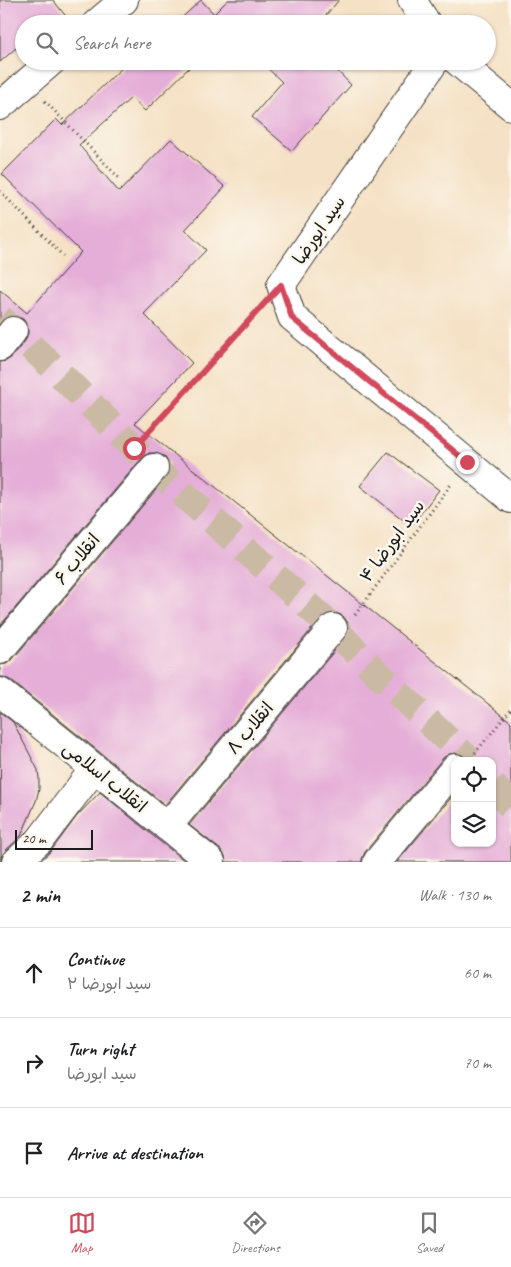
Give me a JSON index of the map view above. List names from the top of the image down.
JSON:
{
  "streets": {
    "street": [
      "سید ابورضا",
      "انقلاب ۶",
      "انقلاب ۸",
      "انقلاب اسلامی"
    ],
    "path": ["سید ابورضا ۴"]
  },
  "crossings": [
    ["سید ابورضا ۴", "انقلاب ۸"],
    ["انقلاب ۸", "انقلاب اسلامی"]
  ],
  "scale_bar": "20 m",
  "page": {
    "search": "Search here",
    "scale": "20 m",
    "heading": ["2 min", "Walk · 130 m"],
    "list": [
      ["Continue", "سید ابورضا ۲", "60 m"],
      ["Turn right", "سید ابورضا", "70 m"],
      "Arrive at destination"
    ],
    "nav": ["Map", "Directions", "Saved"]
  }
}
